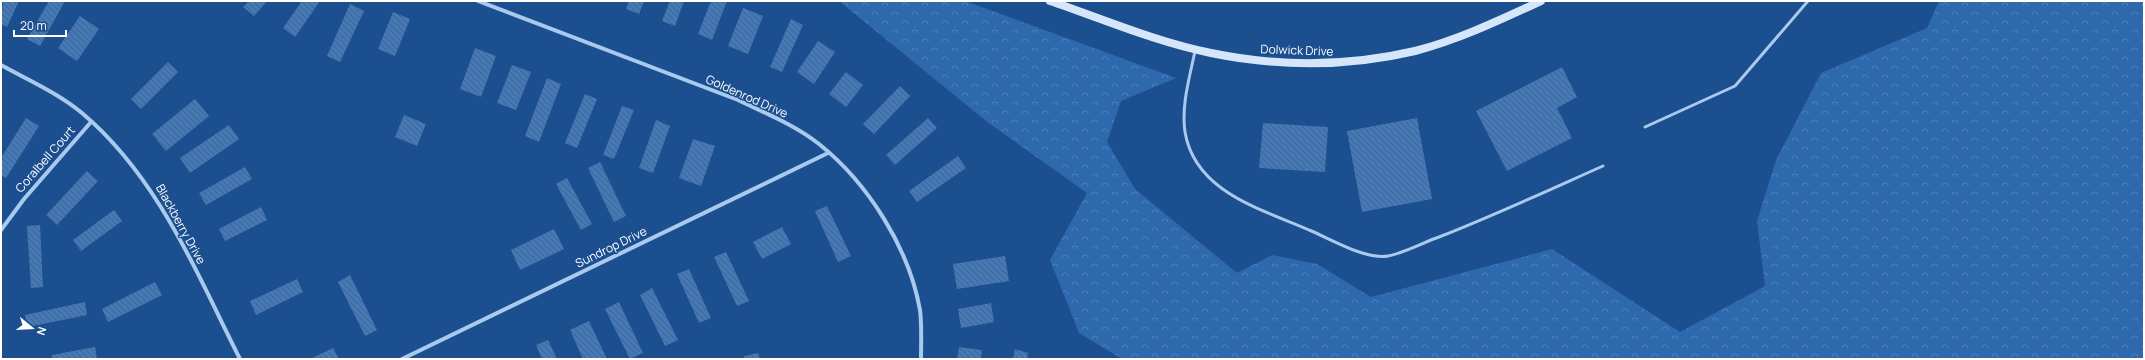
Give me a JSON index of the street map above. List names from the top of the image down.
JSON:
{
  "streets": {
    "main road": ["Dolwick Drive"],
    "street": [
      "Goldenrod Drive",
      "Coralbell Court",
      "Blackberry Drive",
      "Sundrop Drive"
    ]
  },
  "crossings": [
    ["Goldenrod Drive", "Sundrop Drive"],
    ["Coralbell Court", "Blackberry Drive"]
  ],
  "scale_bar": "20 m",
  "north": "right"
}
